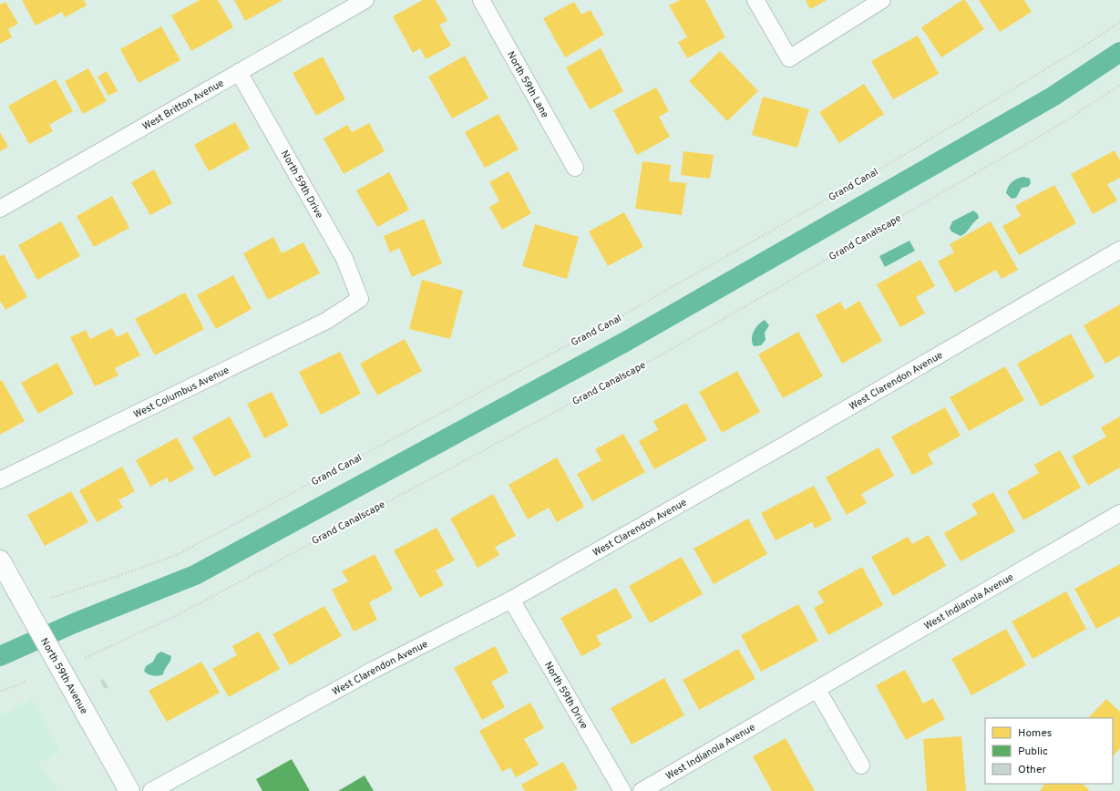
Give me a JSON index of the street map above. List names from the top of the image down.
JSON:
{
  "streets": {
    "main road": ["North 59th Avenue"],
    "street": [
      "North 59th Lane",
      "West Britton Avenue",
      "North 59th Drive",
      "West Clarendon Avenue",
      "West Columbus Avenue",
      "West Indianola Avenue"
    ],
    "path": ["Grand Canal", "Grand Canalscape"]
  },
  "crossings": [
    ["West Britton Avenue", "North 59th Drive"],
    ["North 59th Drive", "West Clarendon Avenue"],
    ["North 59th Drive", "West Columbus Avenue"]
  ],
  "legend": ["Homes", "Public", "Other"]
}
